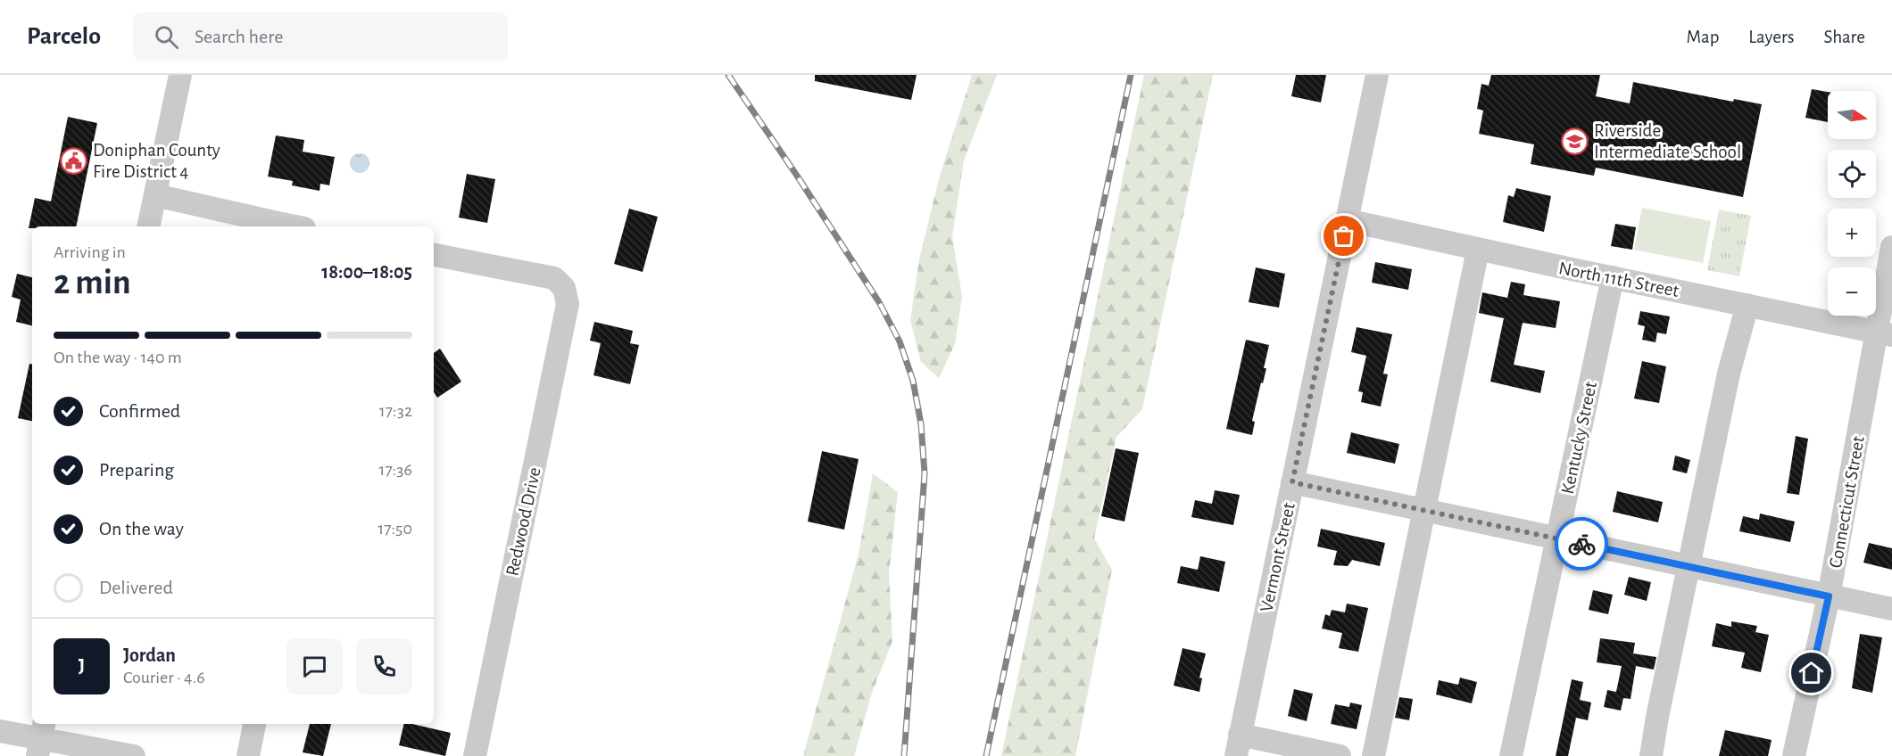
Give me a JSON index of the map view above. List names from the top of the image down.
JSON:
{
  "streets": {
    "street": [
      "North 11th Street",
      "Kentucky Street",
      "Connecticut Street",
      "Redwood Drive",
      "Vermont Street"
    ]
  },
  "crossings": [
    ["North 11th Street", "Kentucky Street"],
    ["North 11th Street", "Connecticut Street"],
    ["North 11th Street", "Vermont Street"]
  ],
  "places": {
    "school or university": ["Riverside Intermediate School"],
    "public building": ["Doniphan County Fire District 4"]
  },
  "north": "right",
  "page": {
    "header": "Parcelo",
    "search": "Search here",
    "nav": ["Map", "Layers", "Share"],
    "map_buttons": ["+", "−"],
    "heading": ["2 min", "Arriving in", "18:00–18:05"],
    "panel": ["Jordan", "Courier · 4.6"],
    "bar": "On the way · 140 m",
    "list": [
      ["Confirmed", "17:32"],
      ["Preparing", "17:36"],
      ["On the way", "17:50"],
      "Delivered"
    ],
    "round": "J"
  }
}
